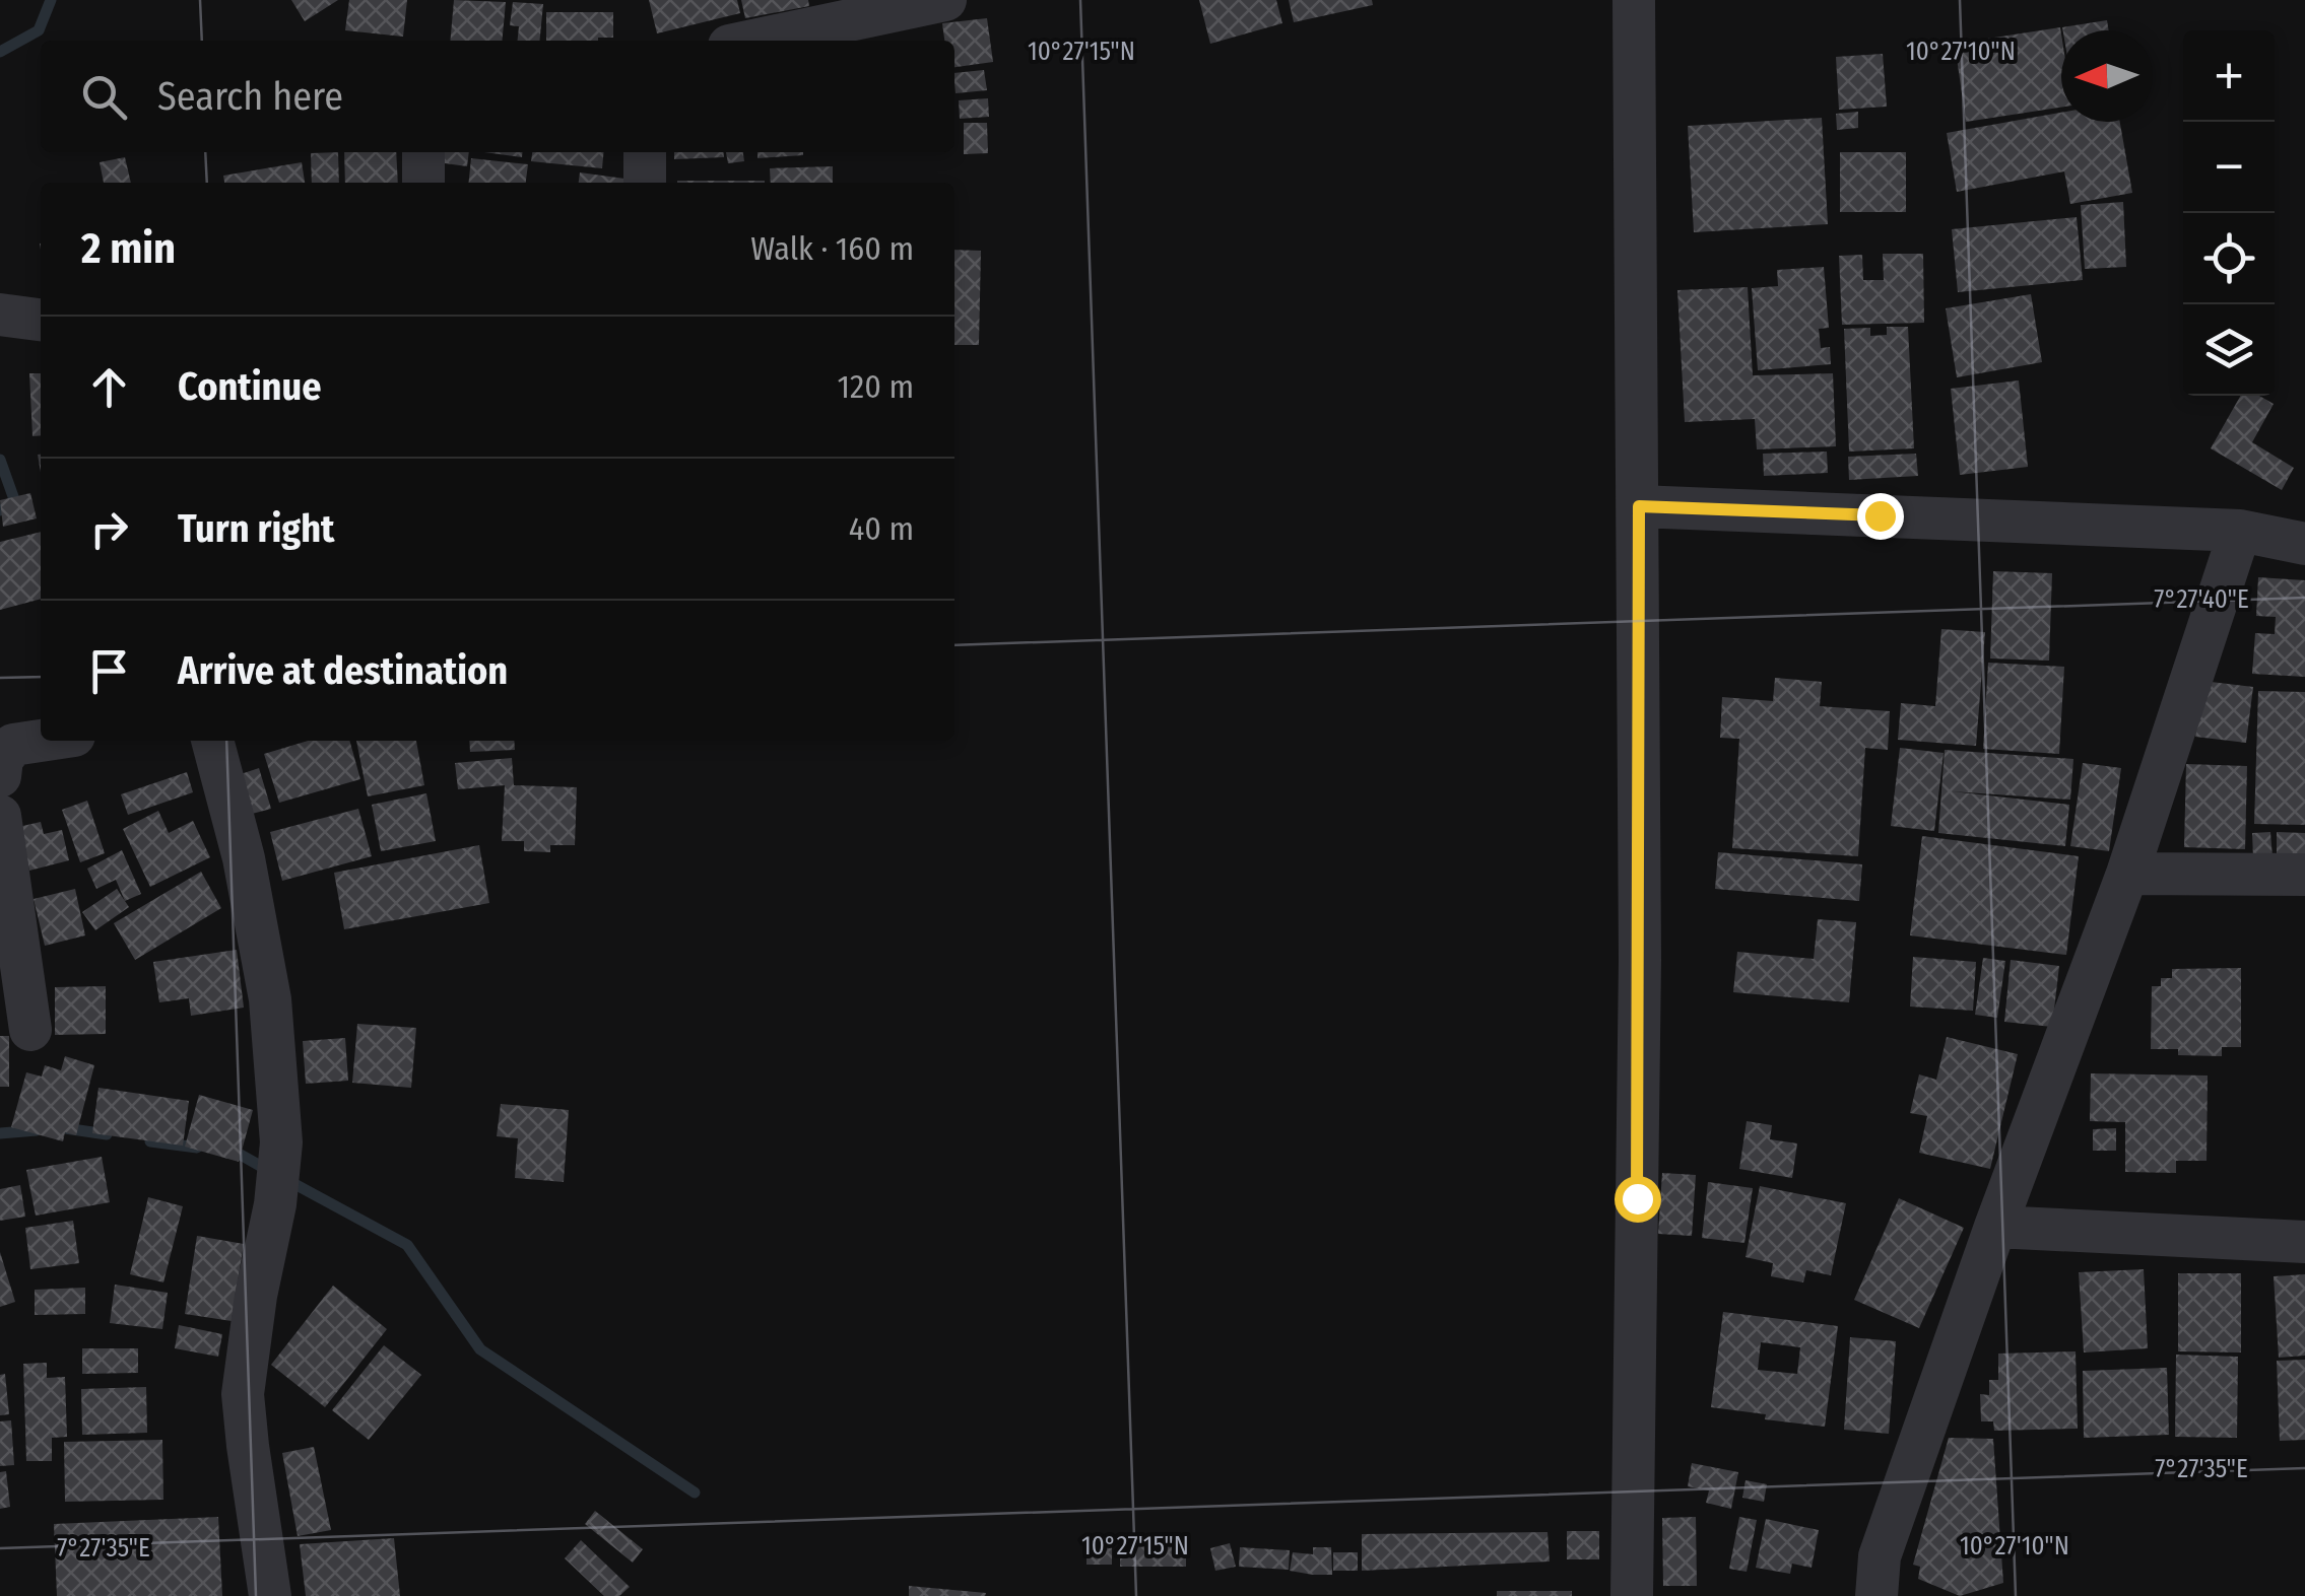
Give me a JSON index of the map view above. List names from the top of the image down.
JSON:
{
  "north": "left",
  "page": {
    "map_buttons": ["+", "−"],
    "search": "Search here",
    "heading": ["2 min", "Walk · 160 m"],
    "list": [
      ["Continue", "120 m"],
      ["Turn right", "40 m"],
      "Arrive at destination"
    ]
  },
  "coordinates": [
    "10°27'15\"N",
    "10°27'10\"N",
    "7°27'40\"E",
    "7°27'35\"E"
  ]
}
